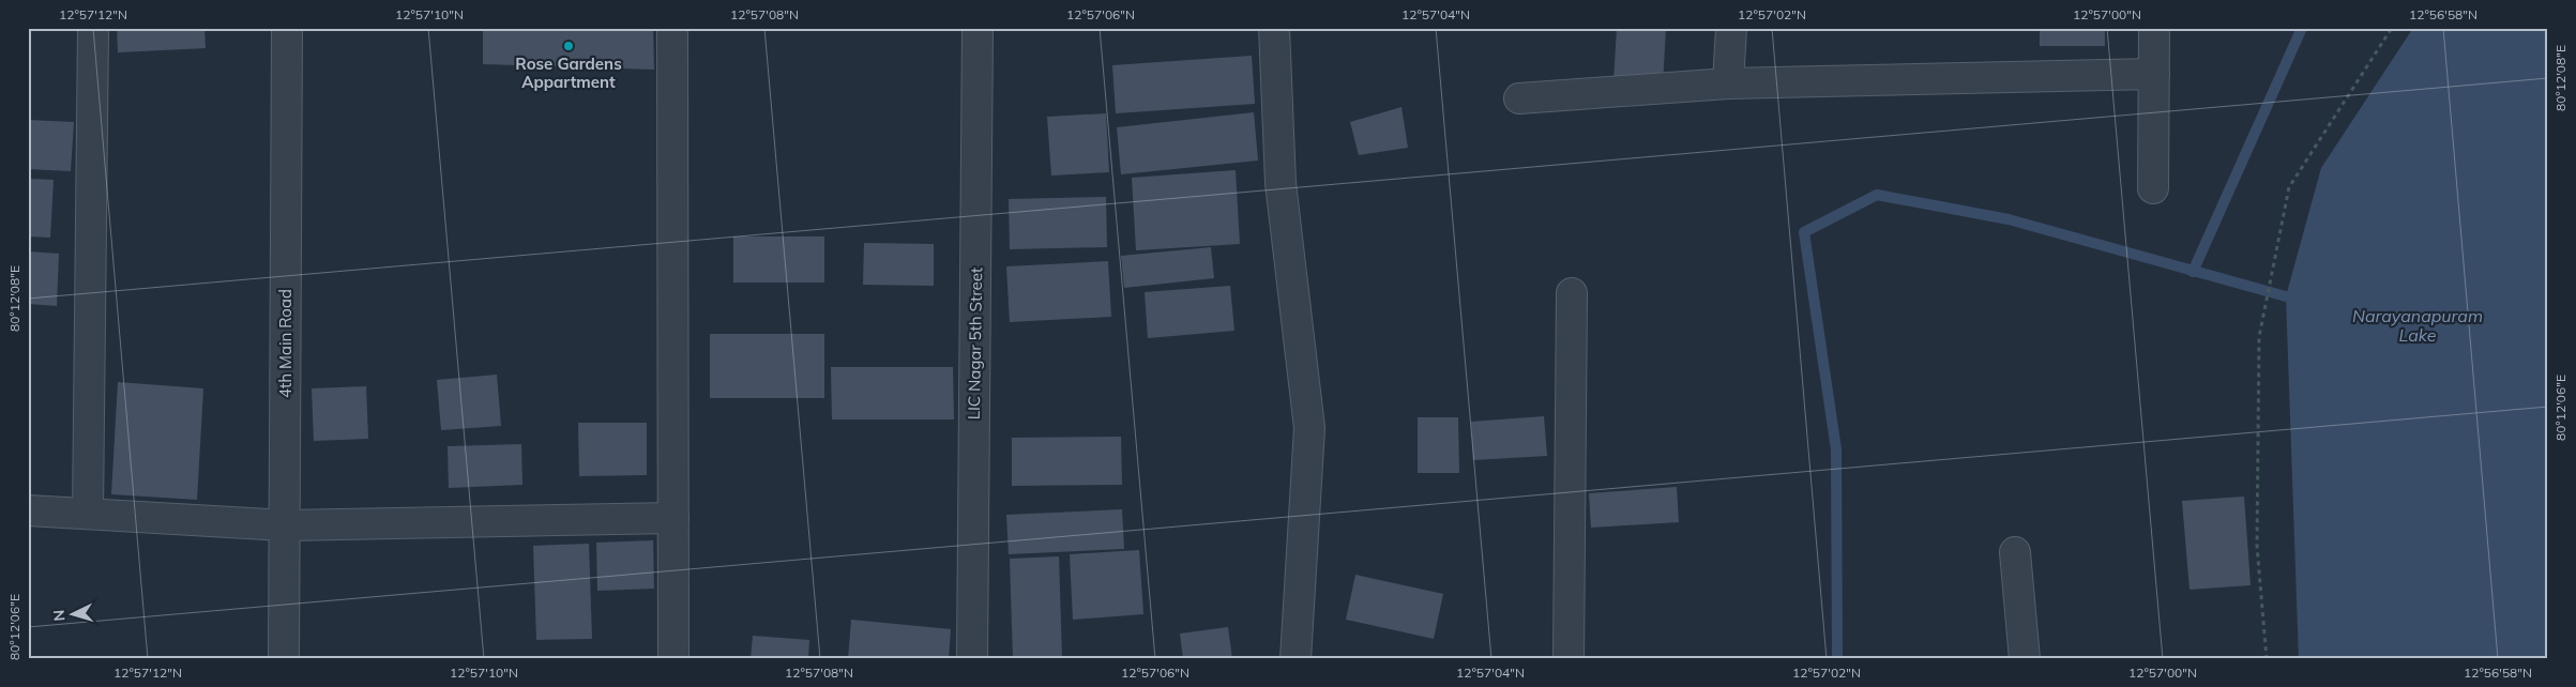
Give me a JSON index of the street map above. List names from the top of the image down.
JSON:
{
  "streets": {
    "street": ["4th Main Road", "LIC Nagar 5th Street"]
  },
  "water": ["Narayanapuram Lake"],
  "places": ["Rose Gardens Appartment"],
  "north": "left",
  "coordinates": [
    "12°57'12\"N",
    "12°57'10\"N",
    "12°57'08\"N",
    "12°57'06\"N",
    "12°57'04\"N",
    "12°57'02\"N",
    "12°57'00\"N",
    "12°56'58\"N",
    "80°12'08\"E",
    "80°12'06\"E"
  ]
}
